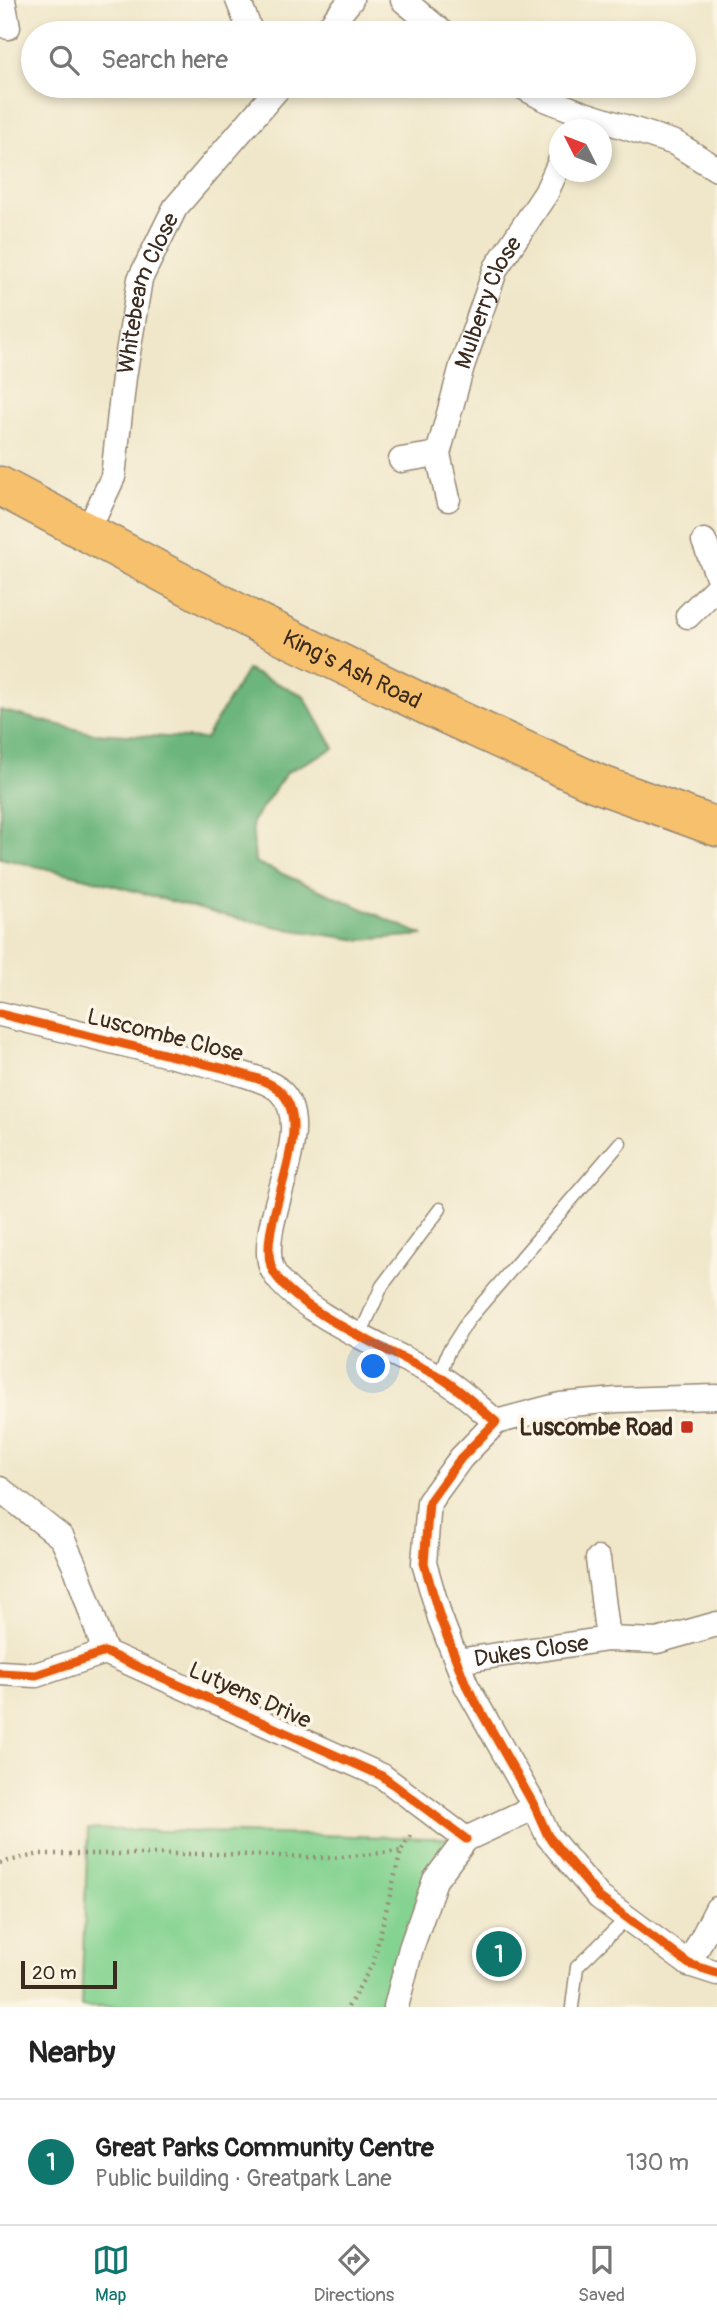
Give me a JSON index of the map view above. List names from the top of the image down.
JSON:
{
  "streets": {
    "highway": ["King's Ash Road"],
    "street": [
      "Whitebeam Close",
      "Mulberry Close",
      "Luscombe Close",
      "Dukes Close",
      "Lutyens Drive"
    ]
  },
  "crossings": [
    ["Whitebeam Close", "King's Ash Road"]
  ],
  "places": {
    "transit": ["Luscombe Road"]
  },
  "scale_bar": "20 m",
  "north": "top left",
  "page": {
    "search": "Search here",
    "pins": "1",
    "scale": "20 m",
    "heading": "Nearby",
    "list": [
      {
        "mark": "1",
        "name": "Great Parks Community Centre",
        "note": "Public building · Greatpark Lane",
        "value": "130 m"
      }
    ],
    "nav": ["Map", "Directions", "Saved"]
  }
}
